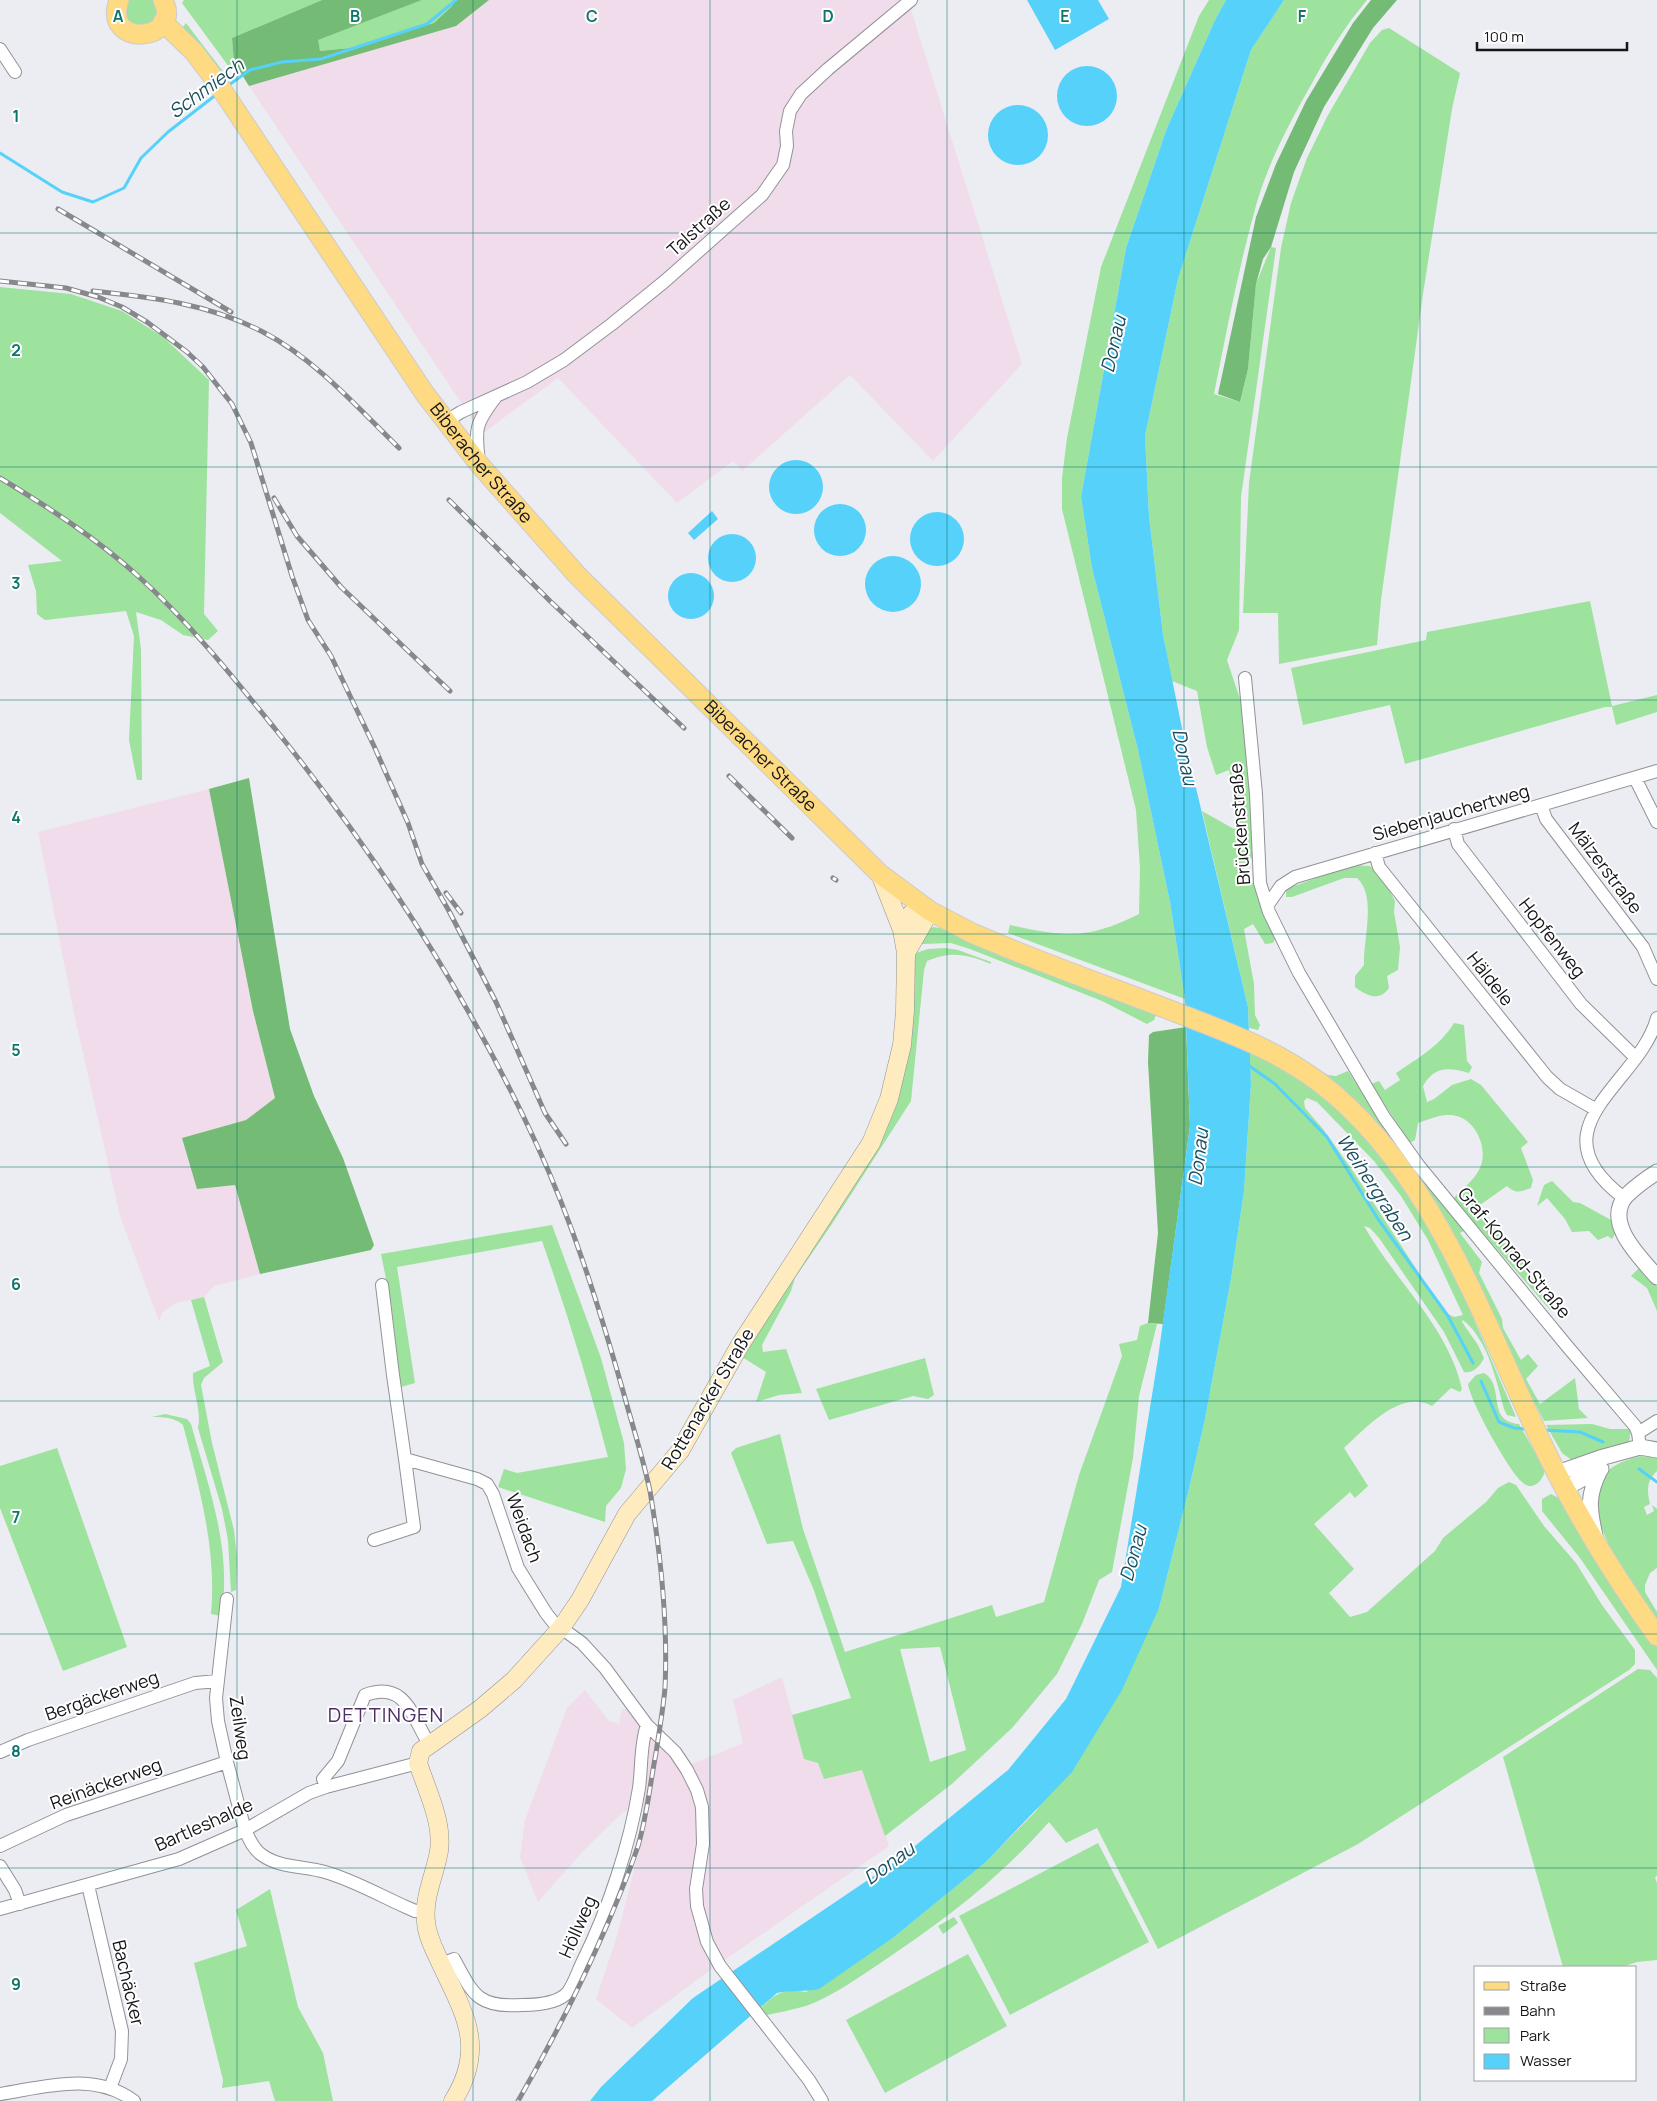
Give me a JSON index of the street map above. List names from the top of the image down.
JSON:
{
  "streets": {
    "main road": ["Biberacher Straße", "Rottenacker Straße"],
    "street": [
      "Talstraße",
      "Siebenjauchertweg",
      "Brückenstraße",
      "Mälzerstraße",
      "Hopfenweg",
      "Häldele",
      "Graf-Konrad-Straße",
      "Weidach",
      "Bergäckerweg",
      "Zeilweg",
      "Reinäckerweg",
      "Bartleshalde",
      "Höllweg",
      "Bachäcker"
    ]
  },
  "crossings": [
    ["Talstraße", "Biberacher Straße"],
    ["Biberacher Straße", "Rottenacker Straße"],
    ["Siebenjauchertweg", "Brückenstraße"],
    ["Siebenjauchertweg", "Mälzerstraße"],
    ["Siebenjauchertweg", "Hopfenweg"],
    ["Siebenjauchertweg", "Häldele"],
    ["Brückenstraße", "Graf-Konrad-Straße"],
    ["Rottenacker Straße", "Weidach"],
    ["Rottenacker Straße", "Bartleshalde"],
    ["Bergäckerweg", "Zeilweg"],
    ["Zeilweg", "Reinäckerweg"],
    ["Zeilweg", "Bartleshalde"],
    ["Bartleshalde", "Bachäcker"]
  ],
  "districts": ["DETTINGEN"],
  "water": ["Schmiech", "Donau", "Weihergraben"],
  "legend": [
    "Straße",
    "Bahn",
    "Park",
    "Wasser"
  ],
  "scale_bar": "100 m",
  "grid": {
    "columns": [
      "A",
      "B",
      "C",
      "D",
      "E",
      "F"
    ],
    "rows": [
      "1",
      "2",
      "3",
      "4",
      "5",
      "6",
      "7",
      "8",
      "9"
    ]
  }
}
